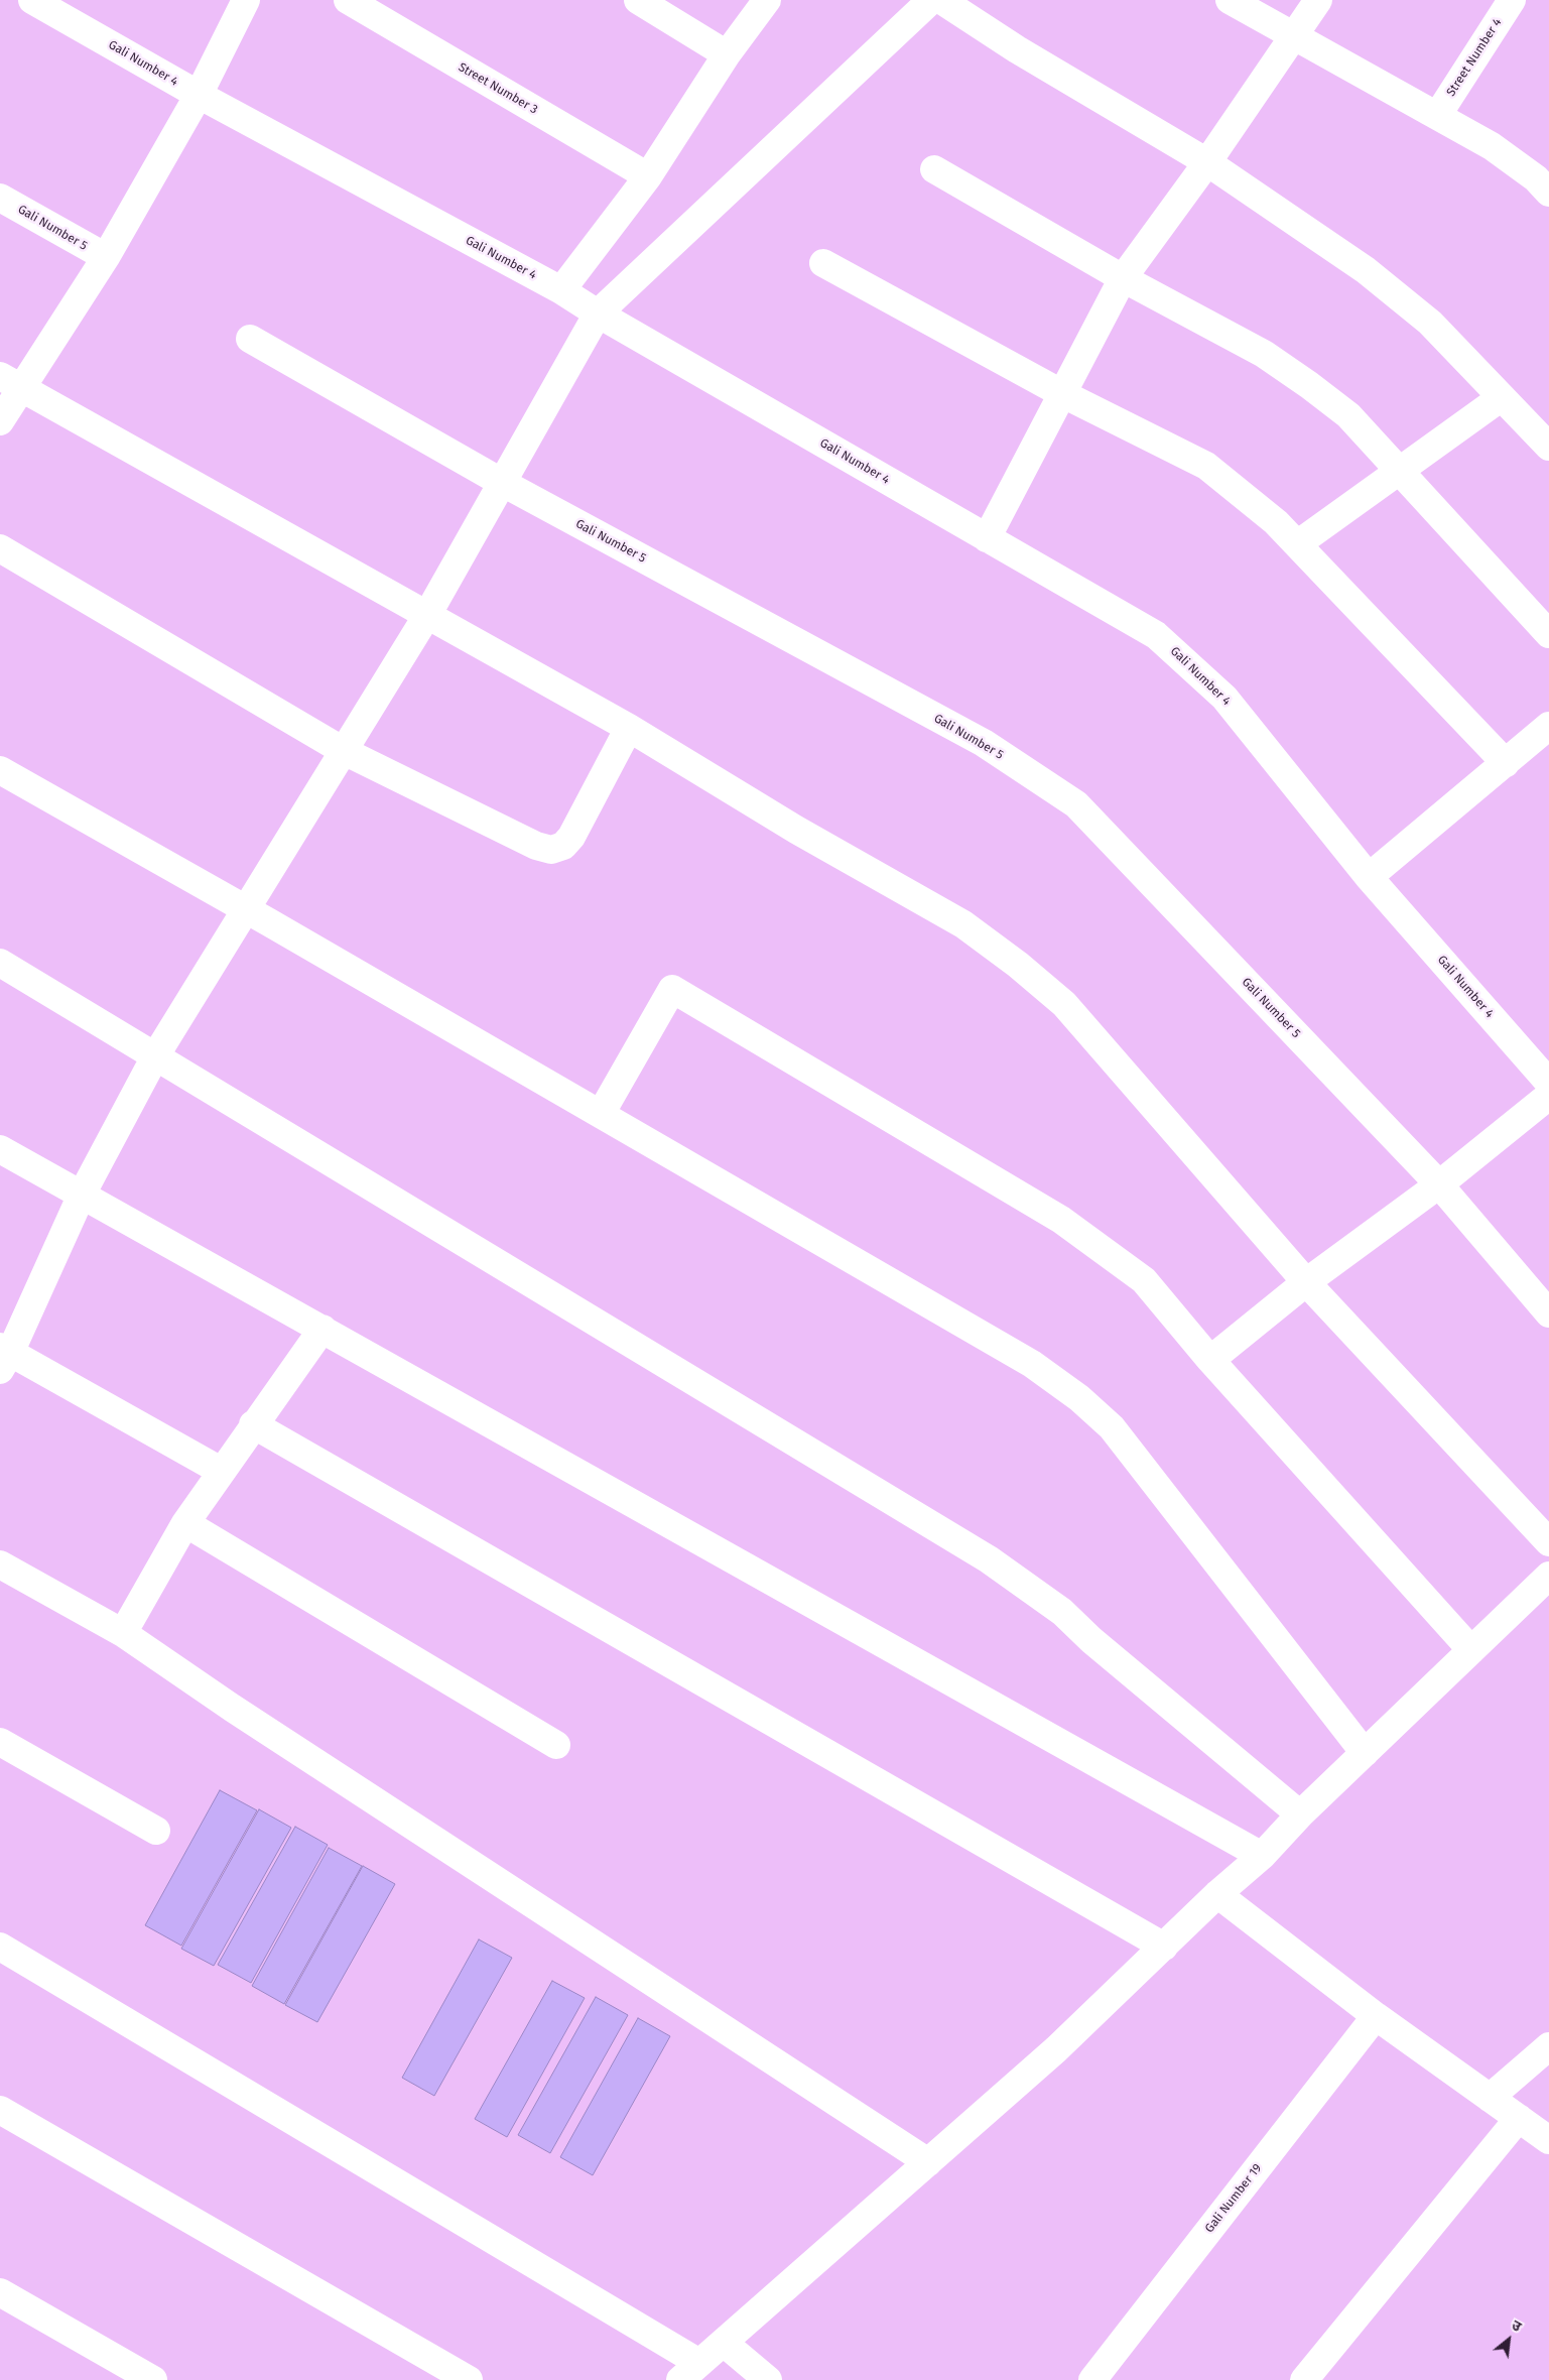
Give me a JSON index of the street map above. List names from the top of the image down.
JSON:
{
  "streets": {
    "street": [
      "Street Number 4",
      "Gali Number 4",
      "Street Number 3",
      "Gali Number 5",
      "Gali Number 19"
    ]
  },
  "north": "top right"
}
